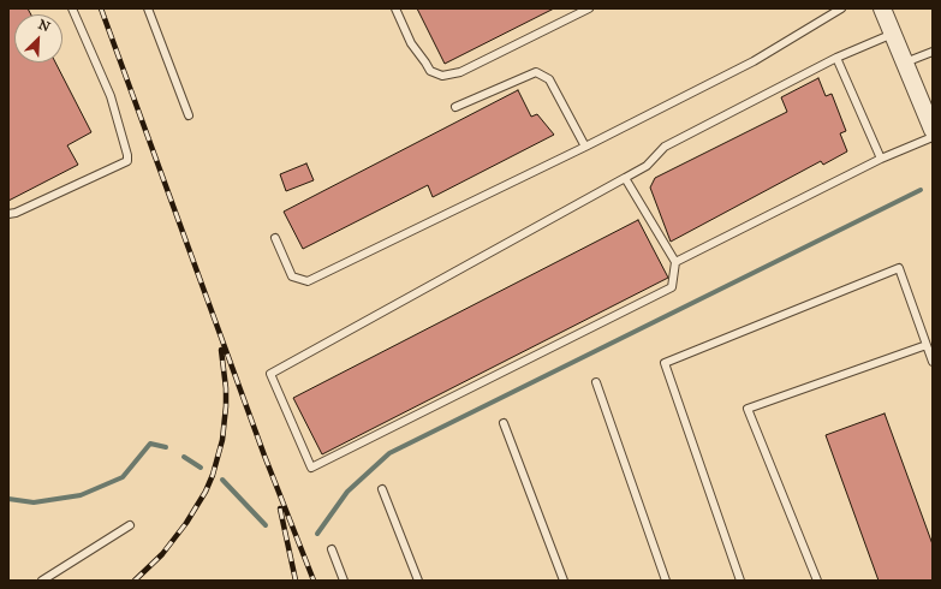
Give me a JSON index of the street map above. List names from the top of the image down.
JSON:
{
  "north": "top right"
}
